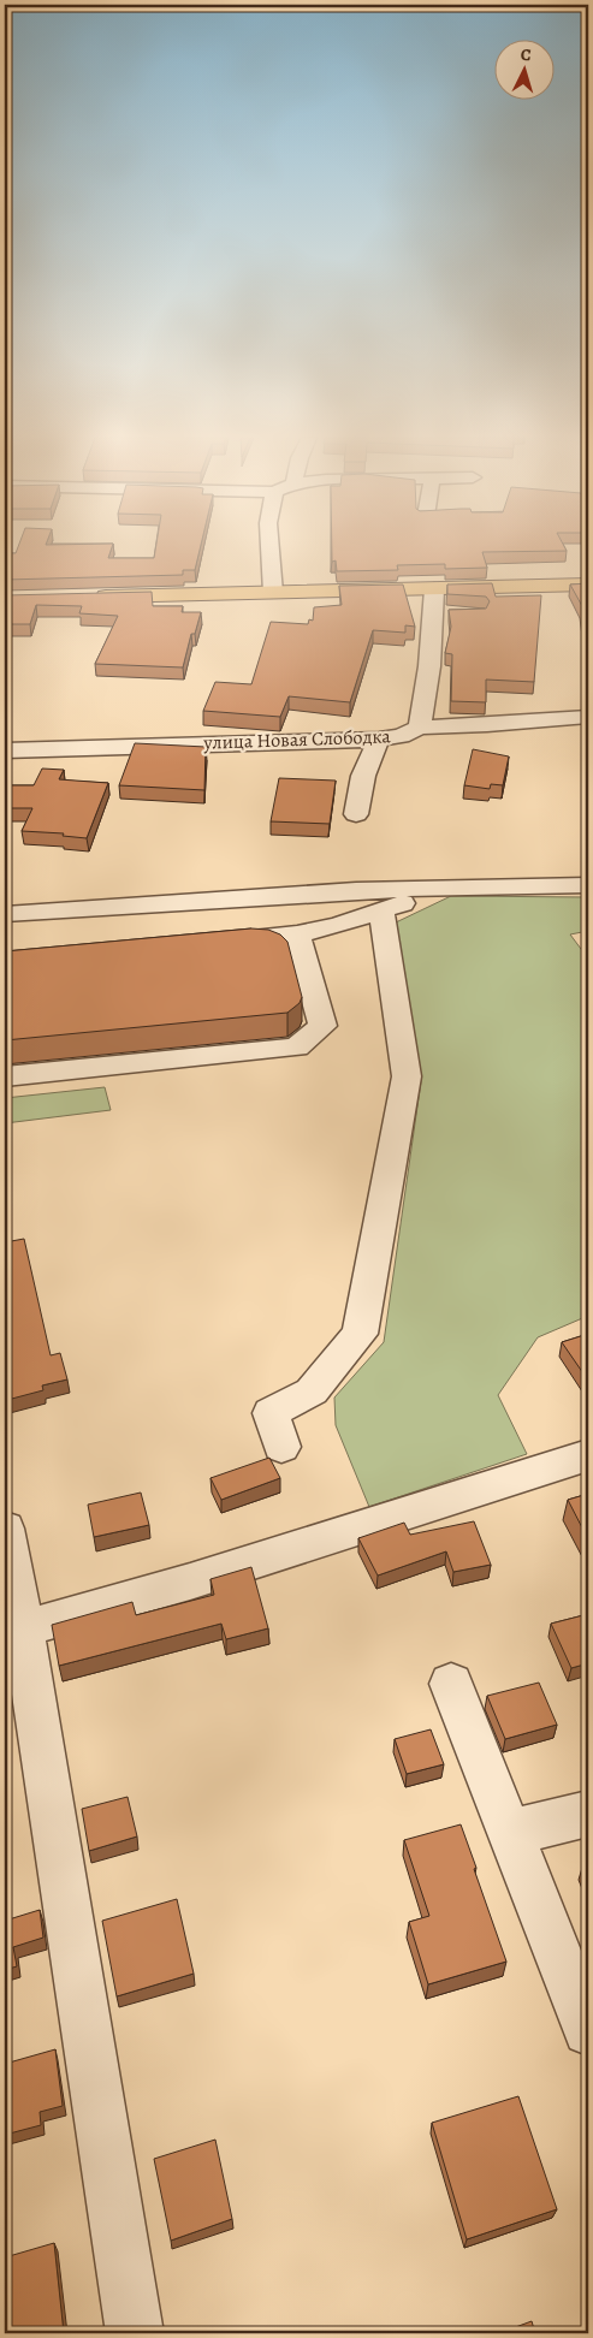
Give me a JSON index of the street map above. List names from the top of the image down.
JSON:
{
  "streets": {
    "street": ["улица Новая Слободка"]
  },
  "north": "top"
}
